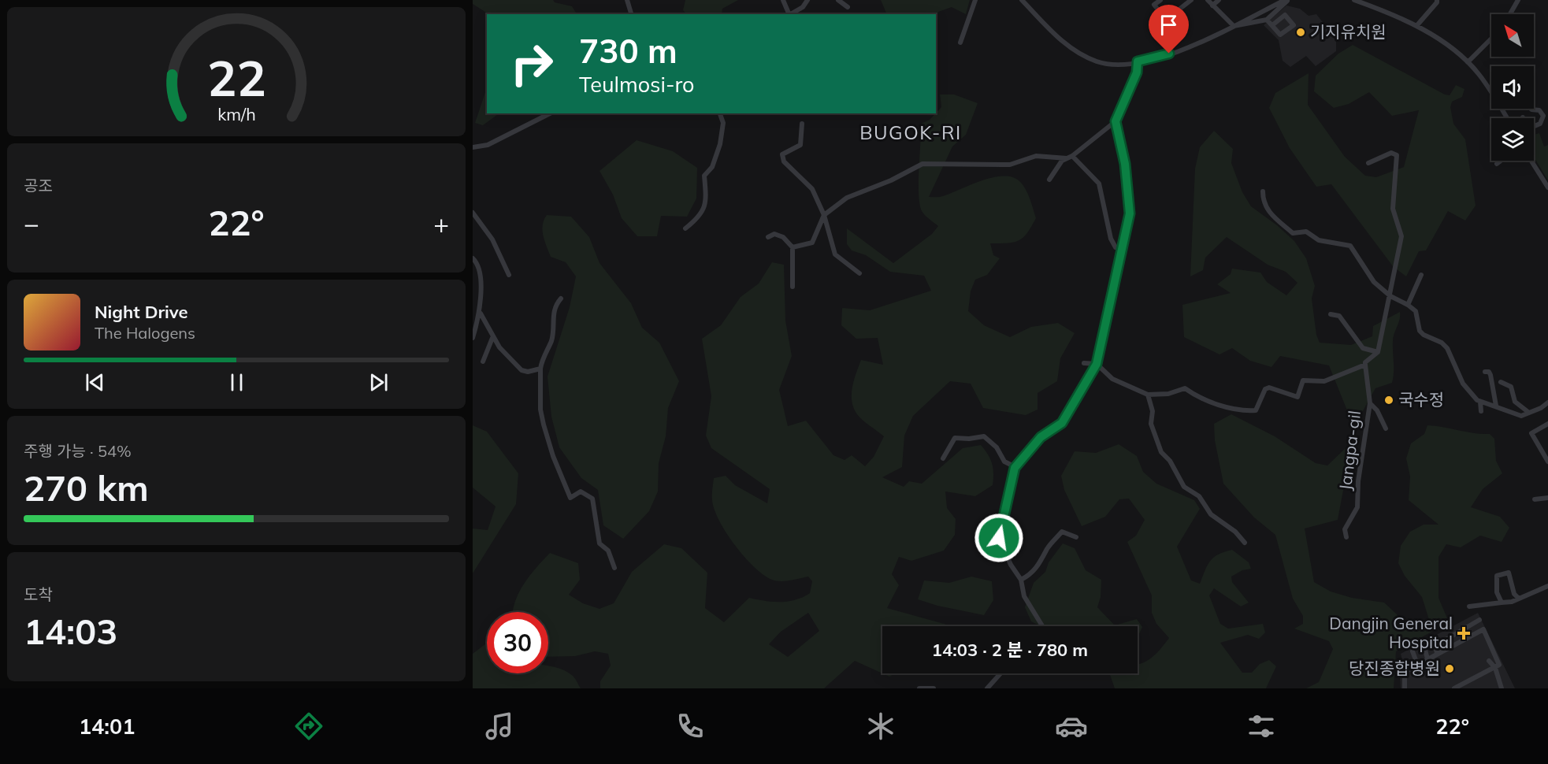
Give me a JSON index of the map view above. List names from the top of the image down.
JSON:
{
  "streets": {
    "street": ["Jangpa-gil"]
  },
  "districts": ["BUGOK-RI"],
  "places": {
    "other": ["기지유치원", "국수정", "당진종합병원"],
    "health": ["Dangjin General Hospital"]
  },
  "north": "top left",
  "page": {
    "turn": ["730 m", "Teulmosi-ro"],
    "tile": [
      "공조",
      ["주행 가능 · 54%", "270 km"],
      ["도착", "14:03"]
    ],
    "heat": ["−", "22°", "+"],
    "song": ["Night Drive", "The Halogens"],
    "limit": "30",
    "trip": "14:03 · 2 분 · 780 m",
    "tabs": ["14:01", "22°"],
    "gauge": ["22", "km/h"]
  }
}
